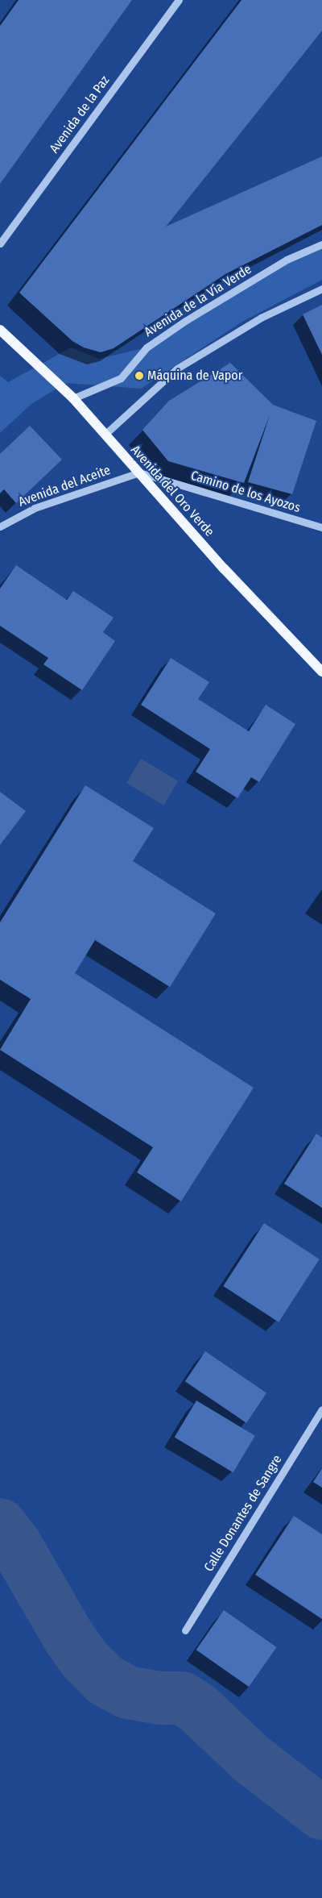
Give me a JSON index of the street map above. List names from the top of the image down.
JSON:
{
  "streets": {
    "main road": ["Avenida del Oro Verde"],
    "street": [
      "Avenida de la Paz",
      "Avenida de la Vía Verde",
      "Avenida del Aceite",
      "Camino de los Ayozos",
      "Calle Donantes de Sangre"
    ]
  },
  "crossings": [
    ["Avenida de la Vía Verde", "Avenida del Oro Verde"],
    ["Avenida del Aceite", "Avenida del Oro Verde"],
    ["Avenida del Aceite", "Camino de los Ayozos"],
    ["Avenida del Oro Verde", "Camino de los Ayozos"]
  ],
  "places": ["Máquina de Vapor"]
}
